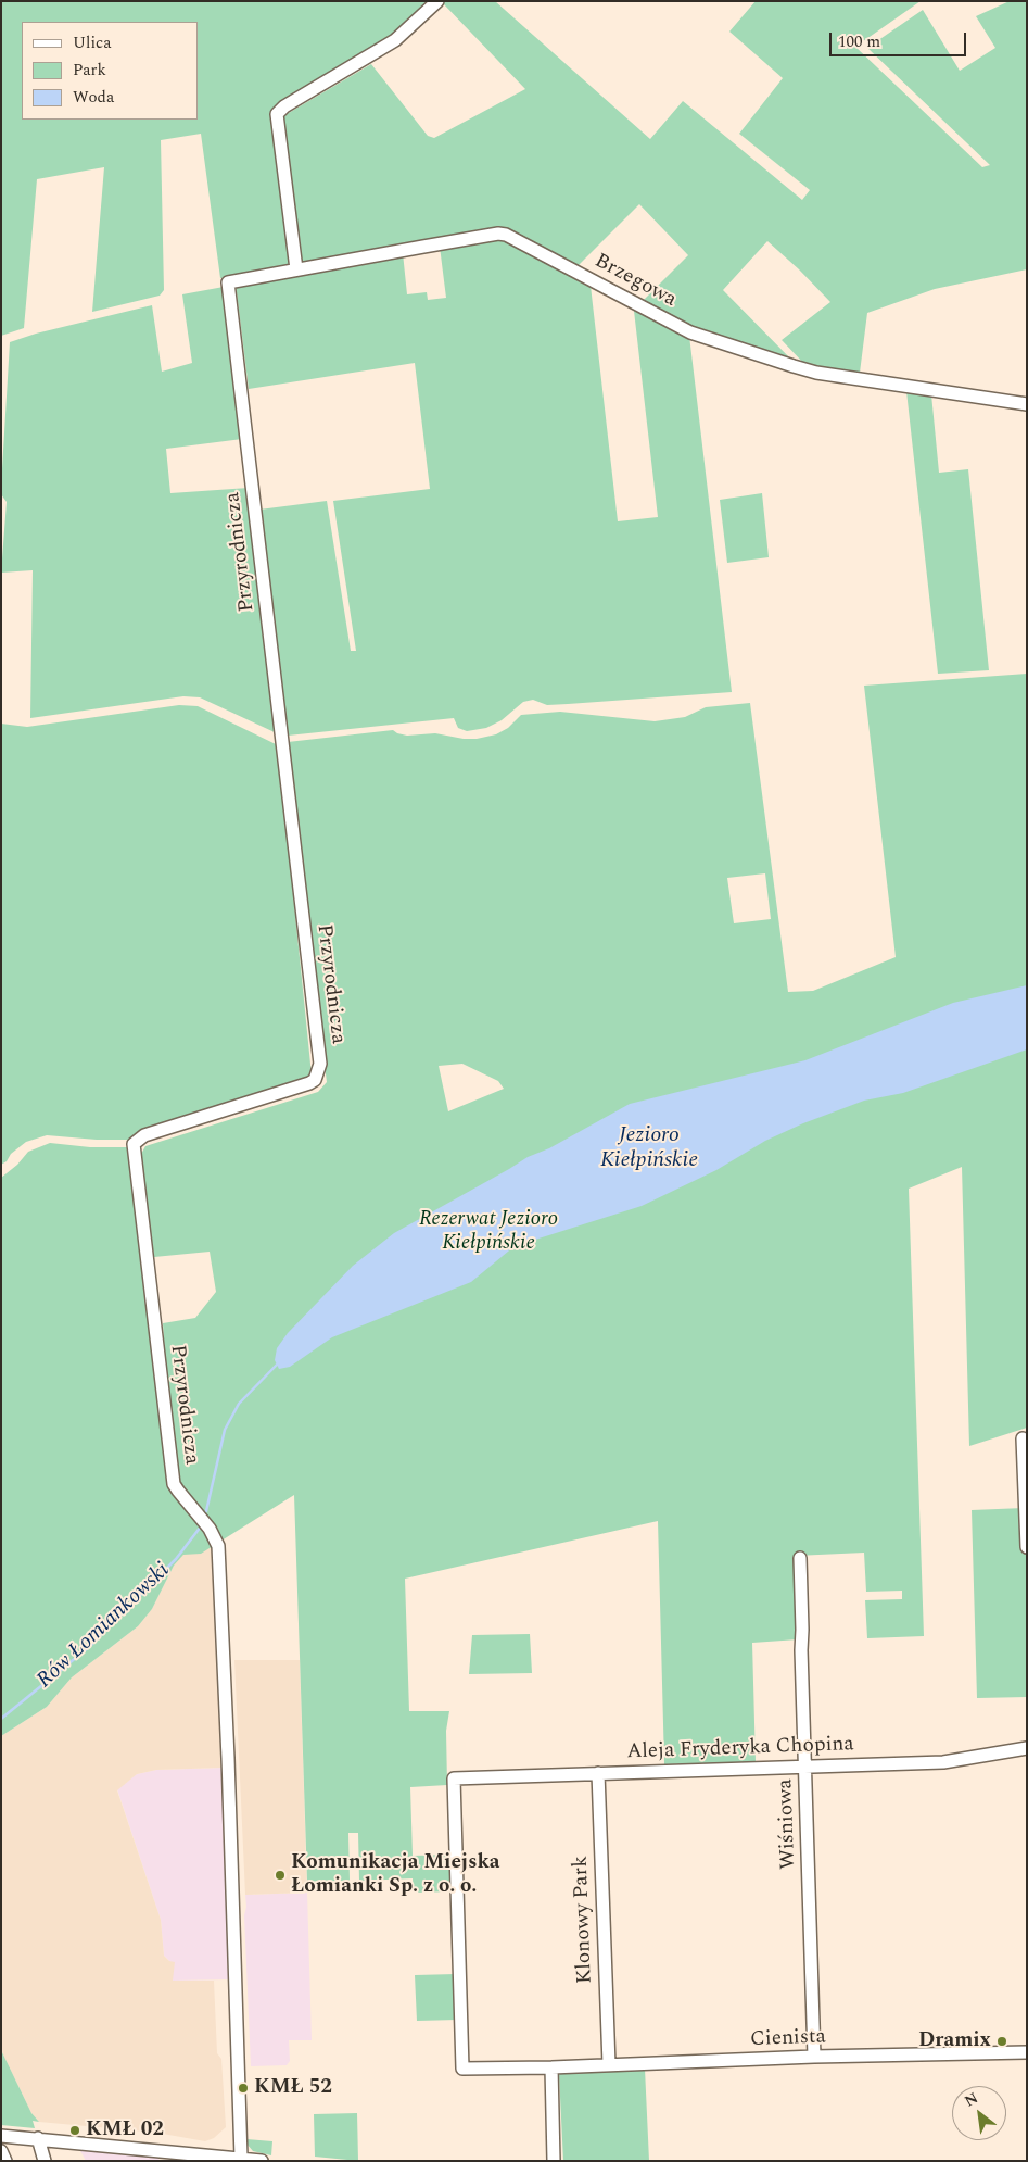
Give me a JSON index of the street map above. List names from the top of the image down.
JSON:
{
  "streets": {
    "street": [
      "Brzegowa",
      "Przyrodnicza",
      "Aleja Fryderyka Chopina",
      "Wiśniowa",
      "Klonowy Park",
      "Cienista"
    ]
  },
  "crossings": [
    ["Brzegowa", "Przyrodnicza"],
    ["Aleja Fryderyka Chopina", "Wiśniowa"],
    ["Aleja Fryderyka Chopina", "Klonowy Park"],
    ["Aleja Fryderyka Chopina", "Cienista"],
    ["Wiśniowa", "Cienista"],
    ["Klonowy Park", "Cienista"]
  ],
  "water": ["Jezioro Kiełpińskie", "Rów Łomiankowski"],
  "parks": ["Rezerwat Jezioro Kiełpińskie"],
  "places": [
    "Komunikacja Miejska Łomianki Sp. z o. o.",
    "Dramix",
    "KMŁ 52",
    "KMŁ 02"
  ],
  "legend": ["Ulica", "Park", "Woda"],
  "scale_bar": "100 m",
  "north": "top left"
}
